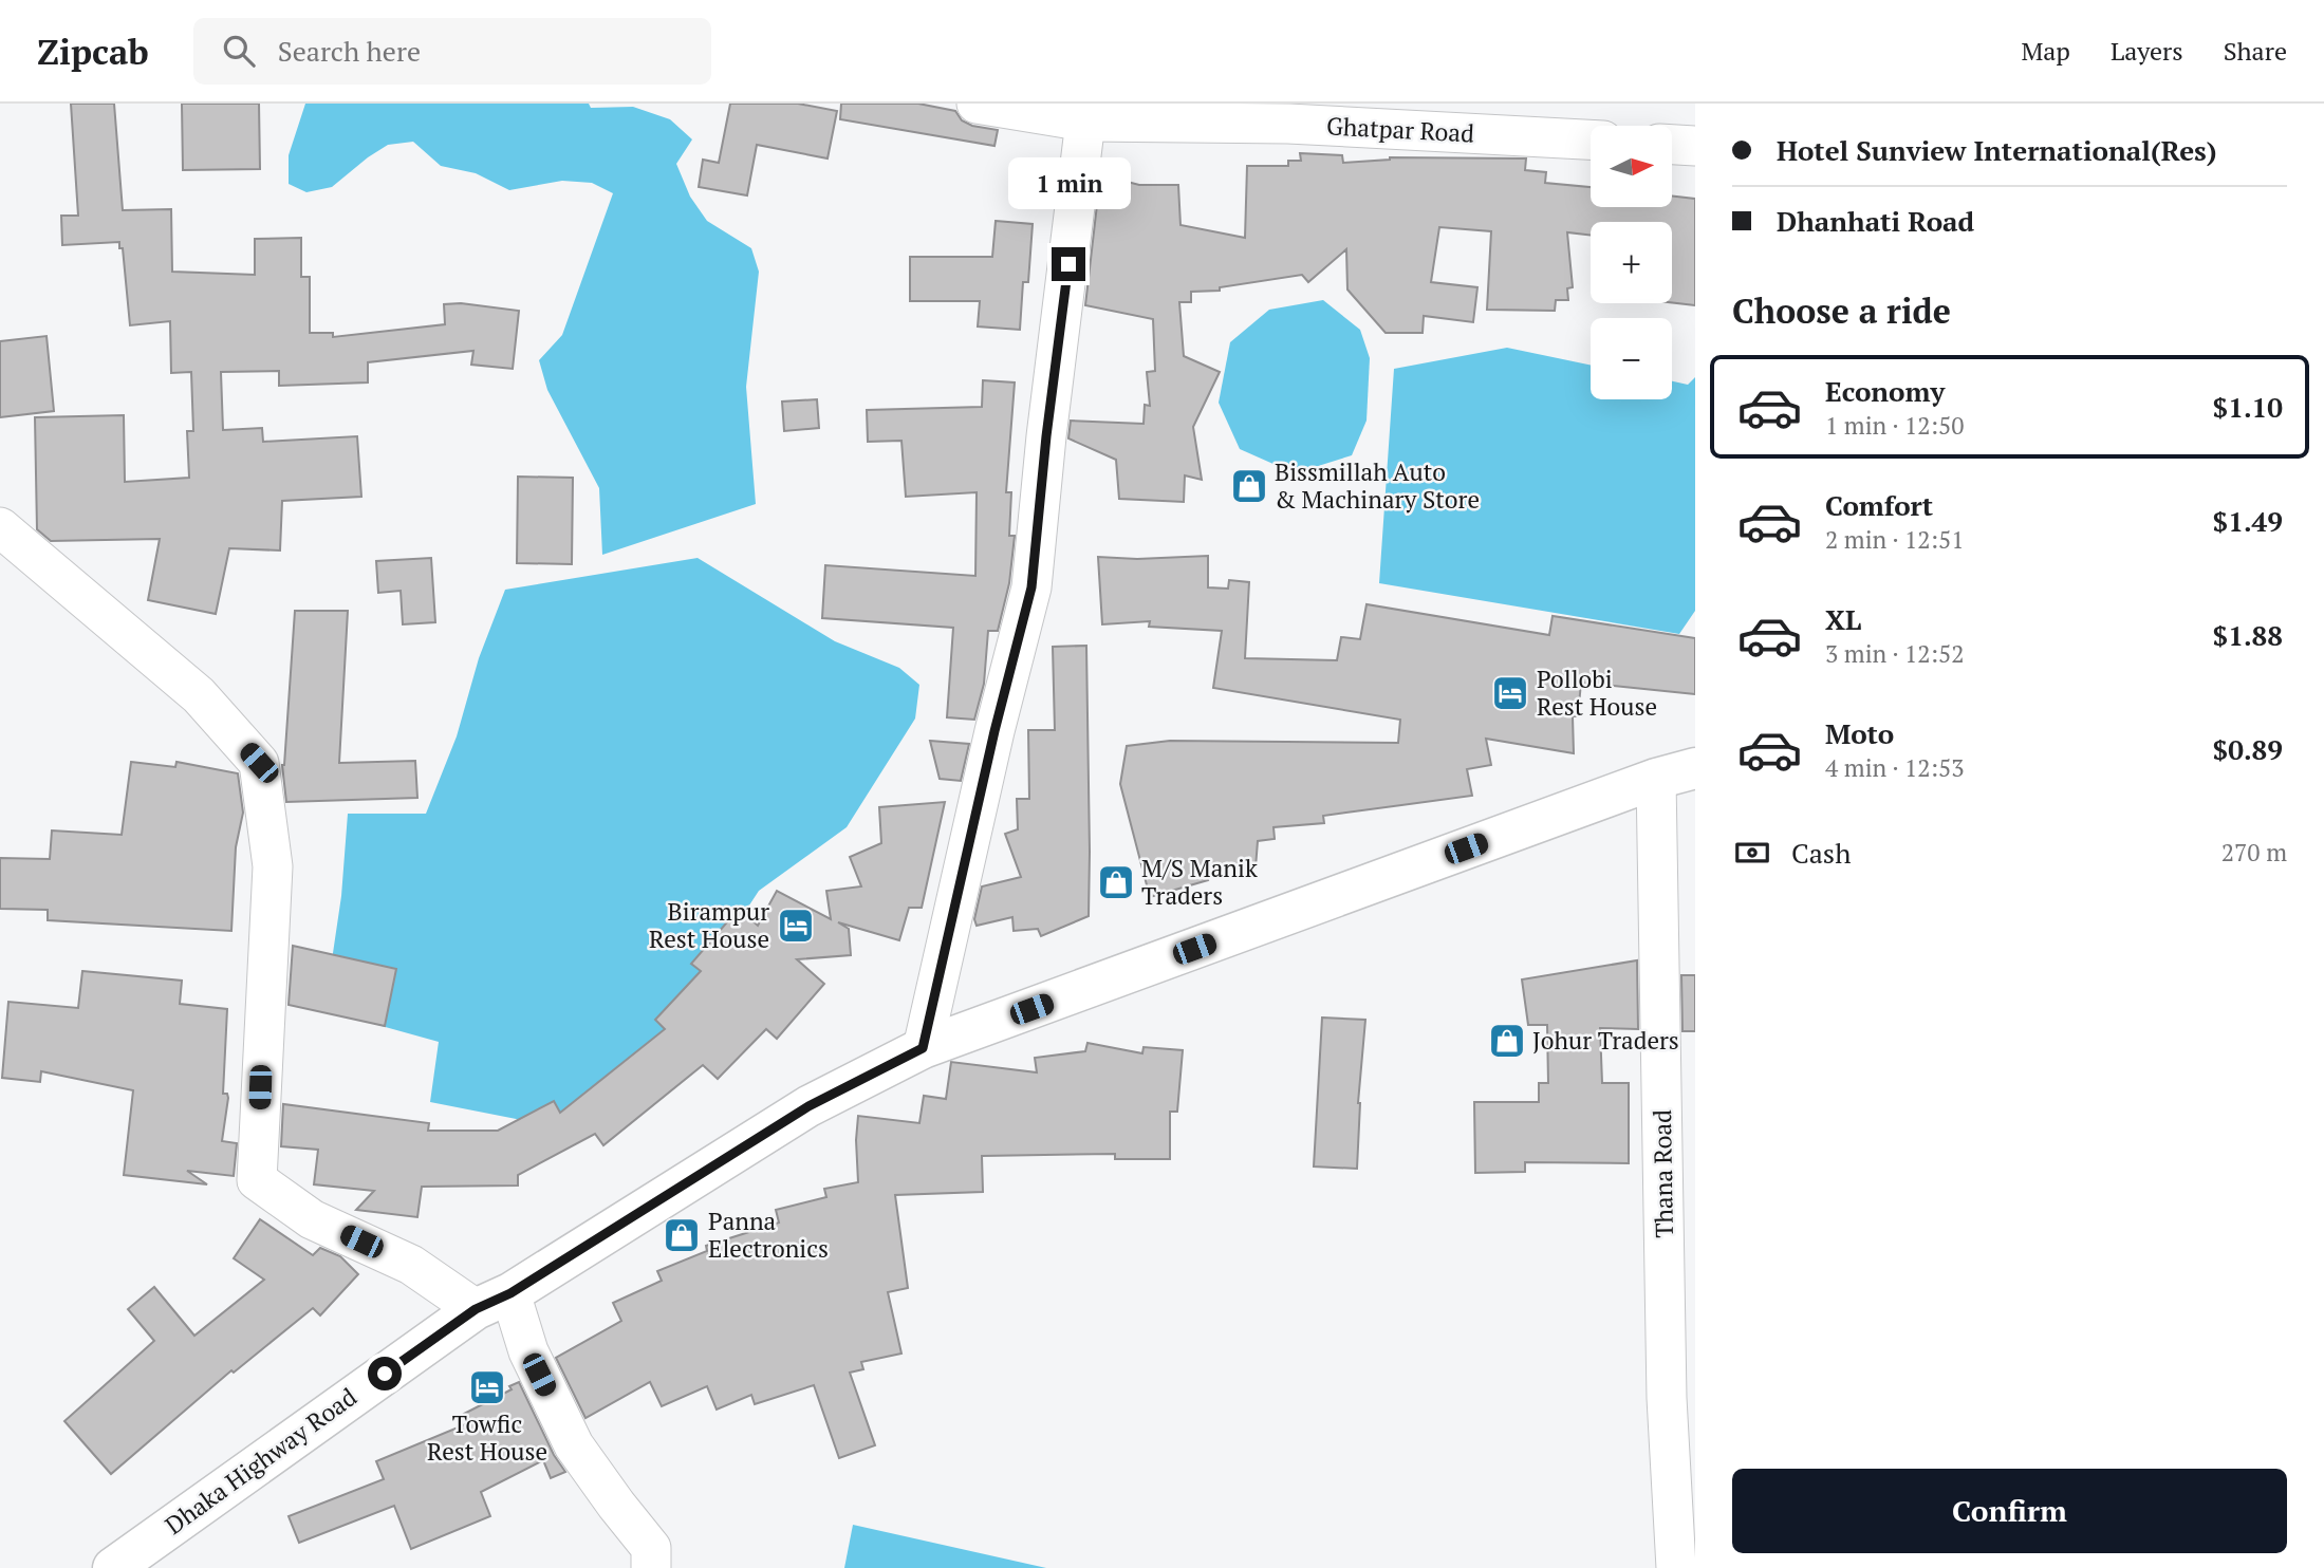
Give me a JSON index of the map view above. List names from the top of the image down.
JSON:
{
  "streets": {
    "main road": ["Dhaka Highway Road"],
    "street": ["Ghatpar Road", "Thana Road"]
  },
  "crossings": [
    ["Thana Road", "Dhaka Highway Road"]
  ],
  "places": {
    "shop": [
      "Bissmillah Auto & Machinary Store",
      "M/S Manik Traders",
      "Johur Traders",
      "Panna Electronics"
    ],
    "hotel": ["Pollobi Rest House", "Birampur Rest House", "Towfic Rest House"]
  },
  "north": "right",
  "page": {
    "header": "Zipcab",
    "search": "Search here",
    "nav": ["Map", "Layers", "Share"],
    "banner": ["Hotel Sunview International(Res)", "Dhanhati Road"],
    "map_buttons": ["+", "−"],
    "bubble": "1 min",
    "heading": "Choose a ride",
    "list": [
      {
        "name": "Economy",
        "note": "1 min · 12:50",
        "value": "$1.10"
      },
      {
        "name": "Comfort",
        "note": "2 min · 12:51",
        "value": "$1.49"
      },
      {
        "name": "XL",
        "note": "3 min · 12:52",
        "value": "$1.88"
      },
      {
        "name": "Moto",
        "note": "4 min · 12:53",
        "value": "$0.89"
      }
    ],
    "pay": ["Cash", "270 m"],
    "buttons": "Confirm"
  }
}
